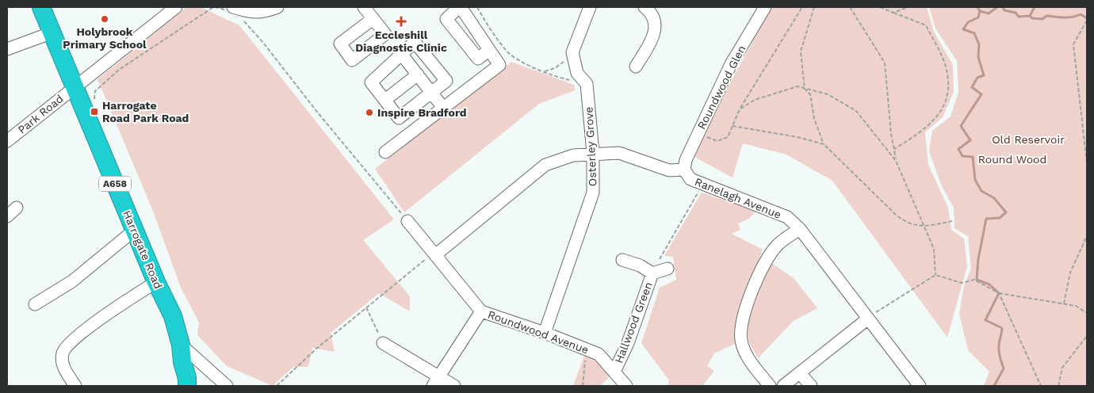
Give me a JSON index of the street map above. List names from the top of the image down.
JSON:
{
  "streets": {
    "highway": ["A658", "Harrogate Road"],
    "street": [
      "Roundwood Glen",
      "Park Road",
      "Osterley Grove",
      "Ranelagh Avenue",
      "Hallwood Green",
      "Roundwood Avenue"
    ]
  },
  "crossings": [
    ["Roundwood Glen", "Ranelagh Avenue"],
    ["Park Road", "Harrogate Road"],
    ["Osterley Grove", "Ranelagh Avenue"],
    ["Osterley Grove", "Roundwood Avenue"],
    ["Ranelagh Avenue", "Roundwood Avenue"],
    ["Hallwood Green", "Roundwood Avenue"]
  ],
  "parks": ["Old Reservoir", "Round Wood"],
  "places": {
    "other": ["Holybrook Primary School", "Inspire Bradford"],
    "health": ["Eccleshill Diagnostic Clinic"],
    "transit": ["Harrogate Road Park Road"]
  }
}
